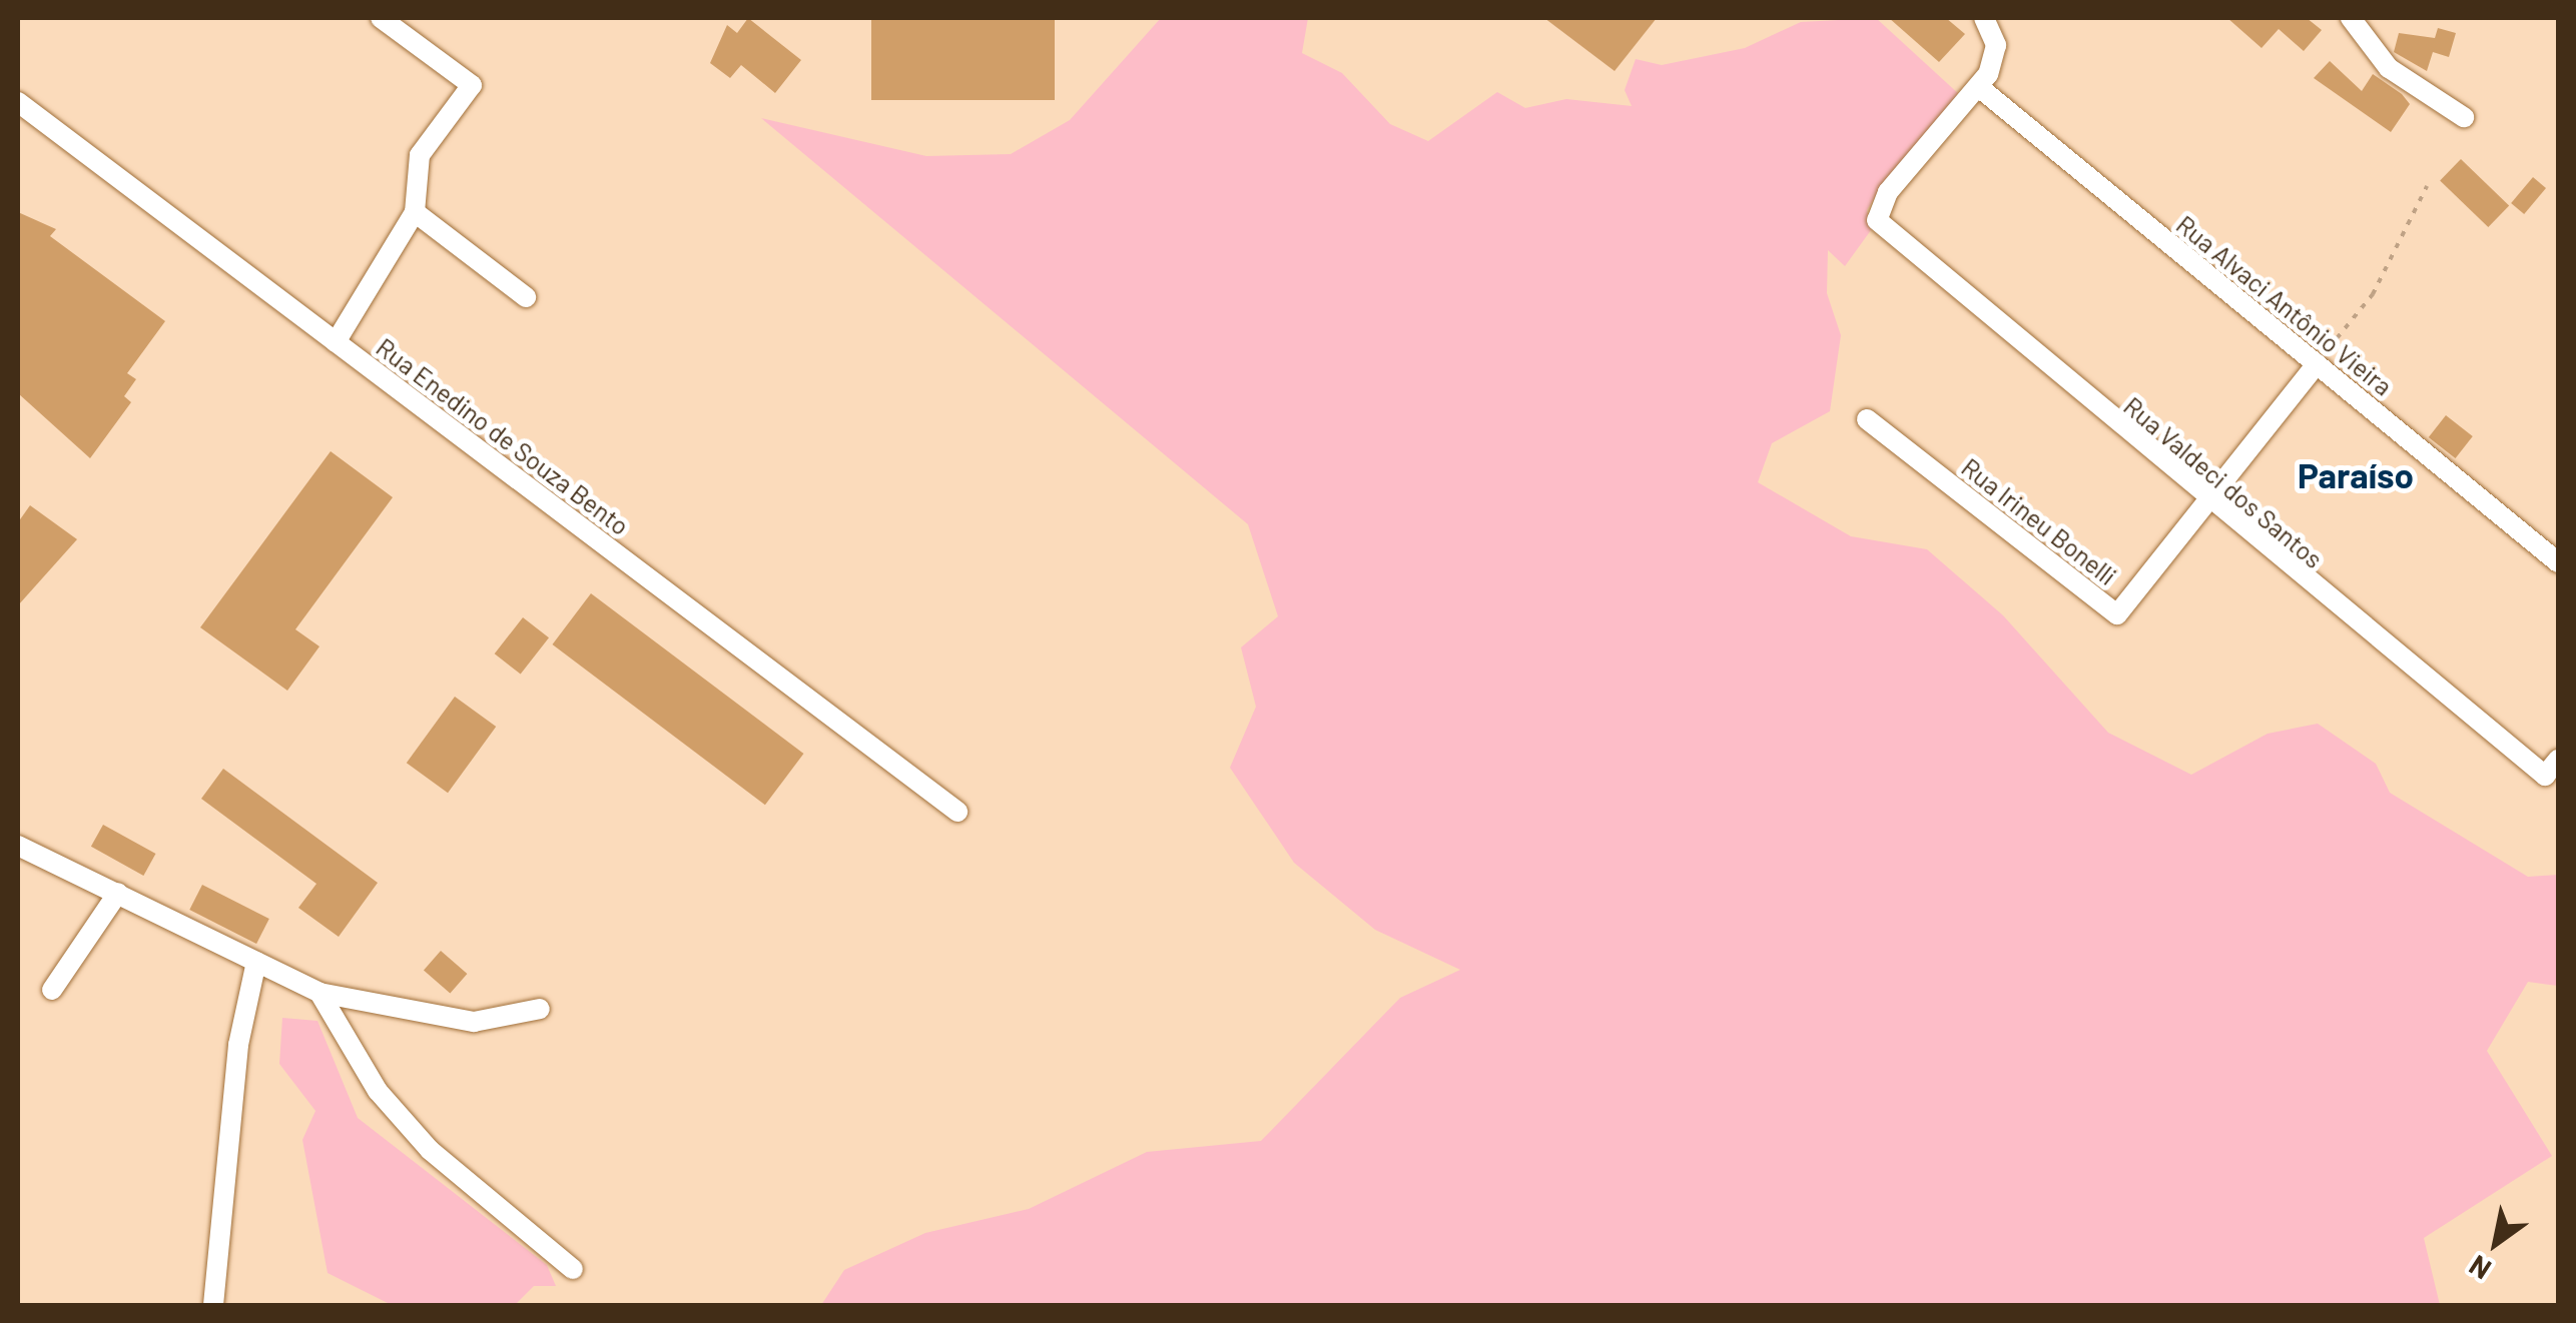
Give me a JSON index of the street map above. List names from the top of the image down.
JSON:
{
  "streets": {
    "street": [
      "Rua Alvaci Antônio Vieira",
      "Rua Enedino de Souza Bento",
      "Rua Valdeci dos Santos",
      "Rua Irineu Bonelli"
    ]
  },
  "crossings": [
    ["Rua Alvaci Antônio Vieira", "Rua Valdeci dos Santos"],
    ["Rua Alvaci Antônio Vieira", "Rua Irineu Bonelli"],
    ["Rua Valdeci dos Santos", "Rua Irineu Bonelli"]
  ],
  "districts": ["Paraíso"],
  "north": "bottom left"
}
